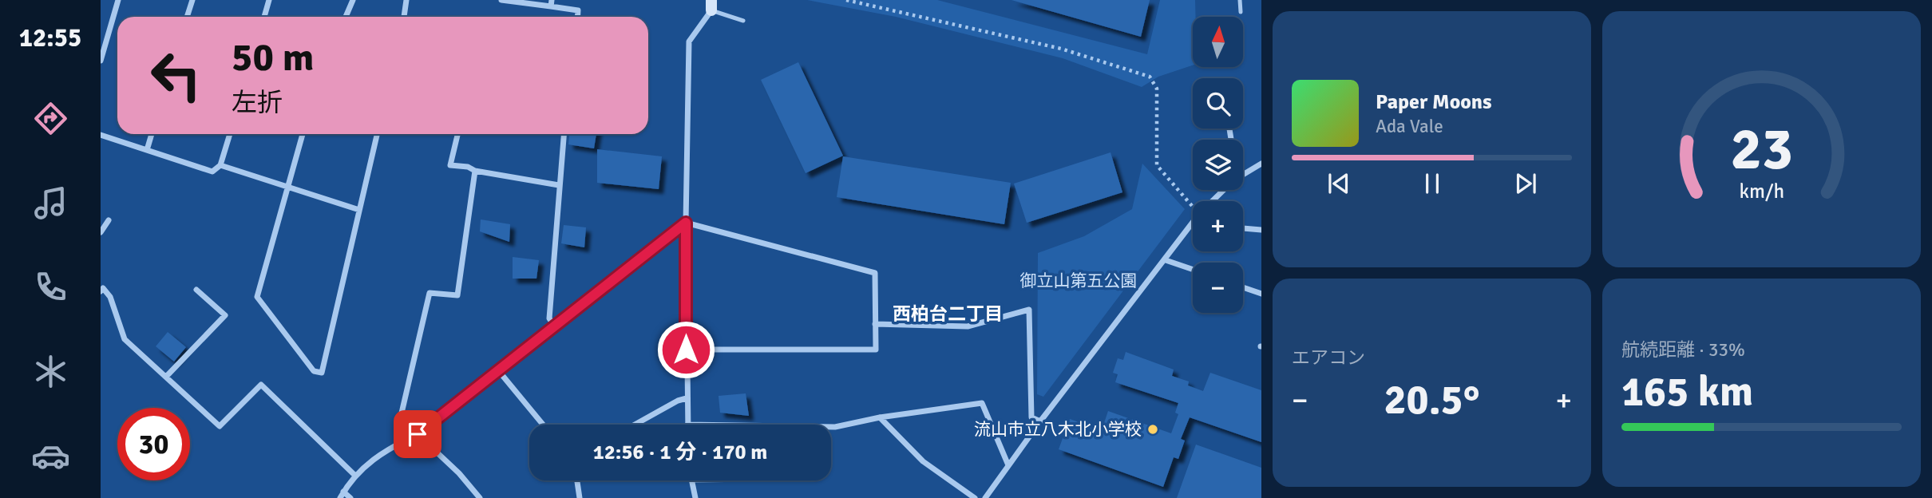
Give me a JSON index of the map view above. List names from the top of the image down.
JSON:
{
  "districts": ["西柏台二丁目"],
  "parks": ["御立山第五公園"],
  "places": ["流山市立八木北小学校"],
  "north": "top",
  "page": {
    "tabs": "12:55",
    "map_buttons": ["+", "−"],
    "turn": ["50 m", "左折"],
    "song": ["Paper Moons", "Ada Vale"],
    "tile": [
      "エアコン",
      ["航続距離 · 33%", "165 km"]
    ],
    "heat": ["−", "20.5°", "+"],
    "limit": "30",
    "trip": "12:56 · 1 分 · 170 m",
    "gauge": ["23", "km/h"]
  }
}
